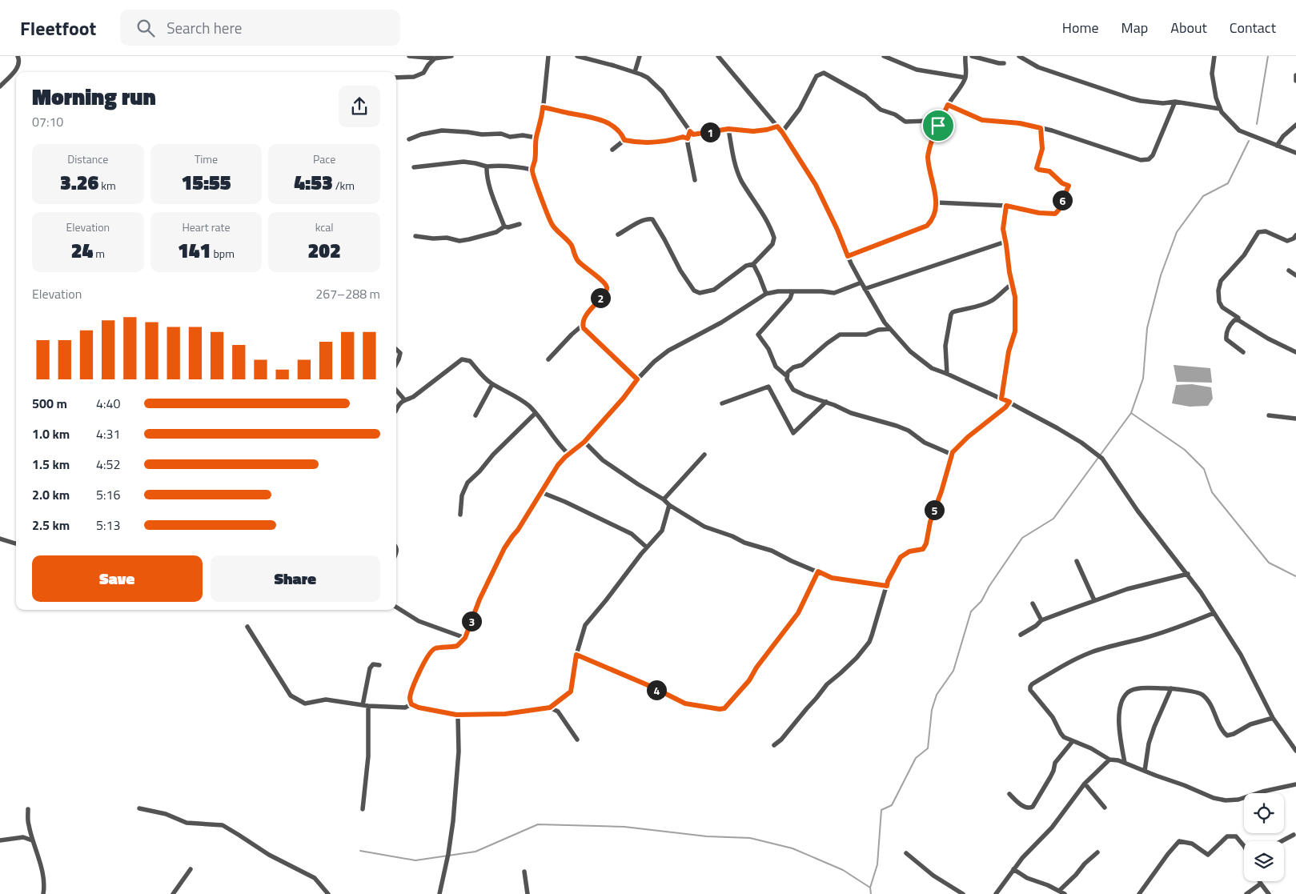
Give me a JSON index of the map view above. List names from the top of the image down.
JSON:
{
  "page": {
    "header": "Fleetfoot",
    "search": "Search here",
    "nav": [
      "Home",
      "Map",
      "About",
      "Contact"
    ],
    "heading": ["Morning run", "07:10"],
    "pins": [
      "1",
      "6",
      "2",
      "5",
      "3",
      "4"
    ],
    "stats": [
      ["Distance", "3.26 km"],
      ["Time", "15:55"],
      ["Pace", "4:53 /km"],
      ["Elevation", "24 m"],
      ["Heart rate", "141 bpm"],
      ["kcal", "202"]
    ],
    "chart": ["Elevation", "267–288 m"],
    "list": [
      {
        "name": "500 m",
        "note": "4:40"
      },
      {
        "name": "1.0 km",
        "note": "4:31"
      },
      {
        "name": "1.5 km",
        "note": "4:52"
      },
      {
        "name": "2.0 km",
        "note": "5:16"
      },
      {
        "name": "2.5 km",
        "note": "5:13"
      }
    ],
    "buttons": ["Save", "Share"]
  }
}
